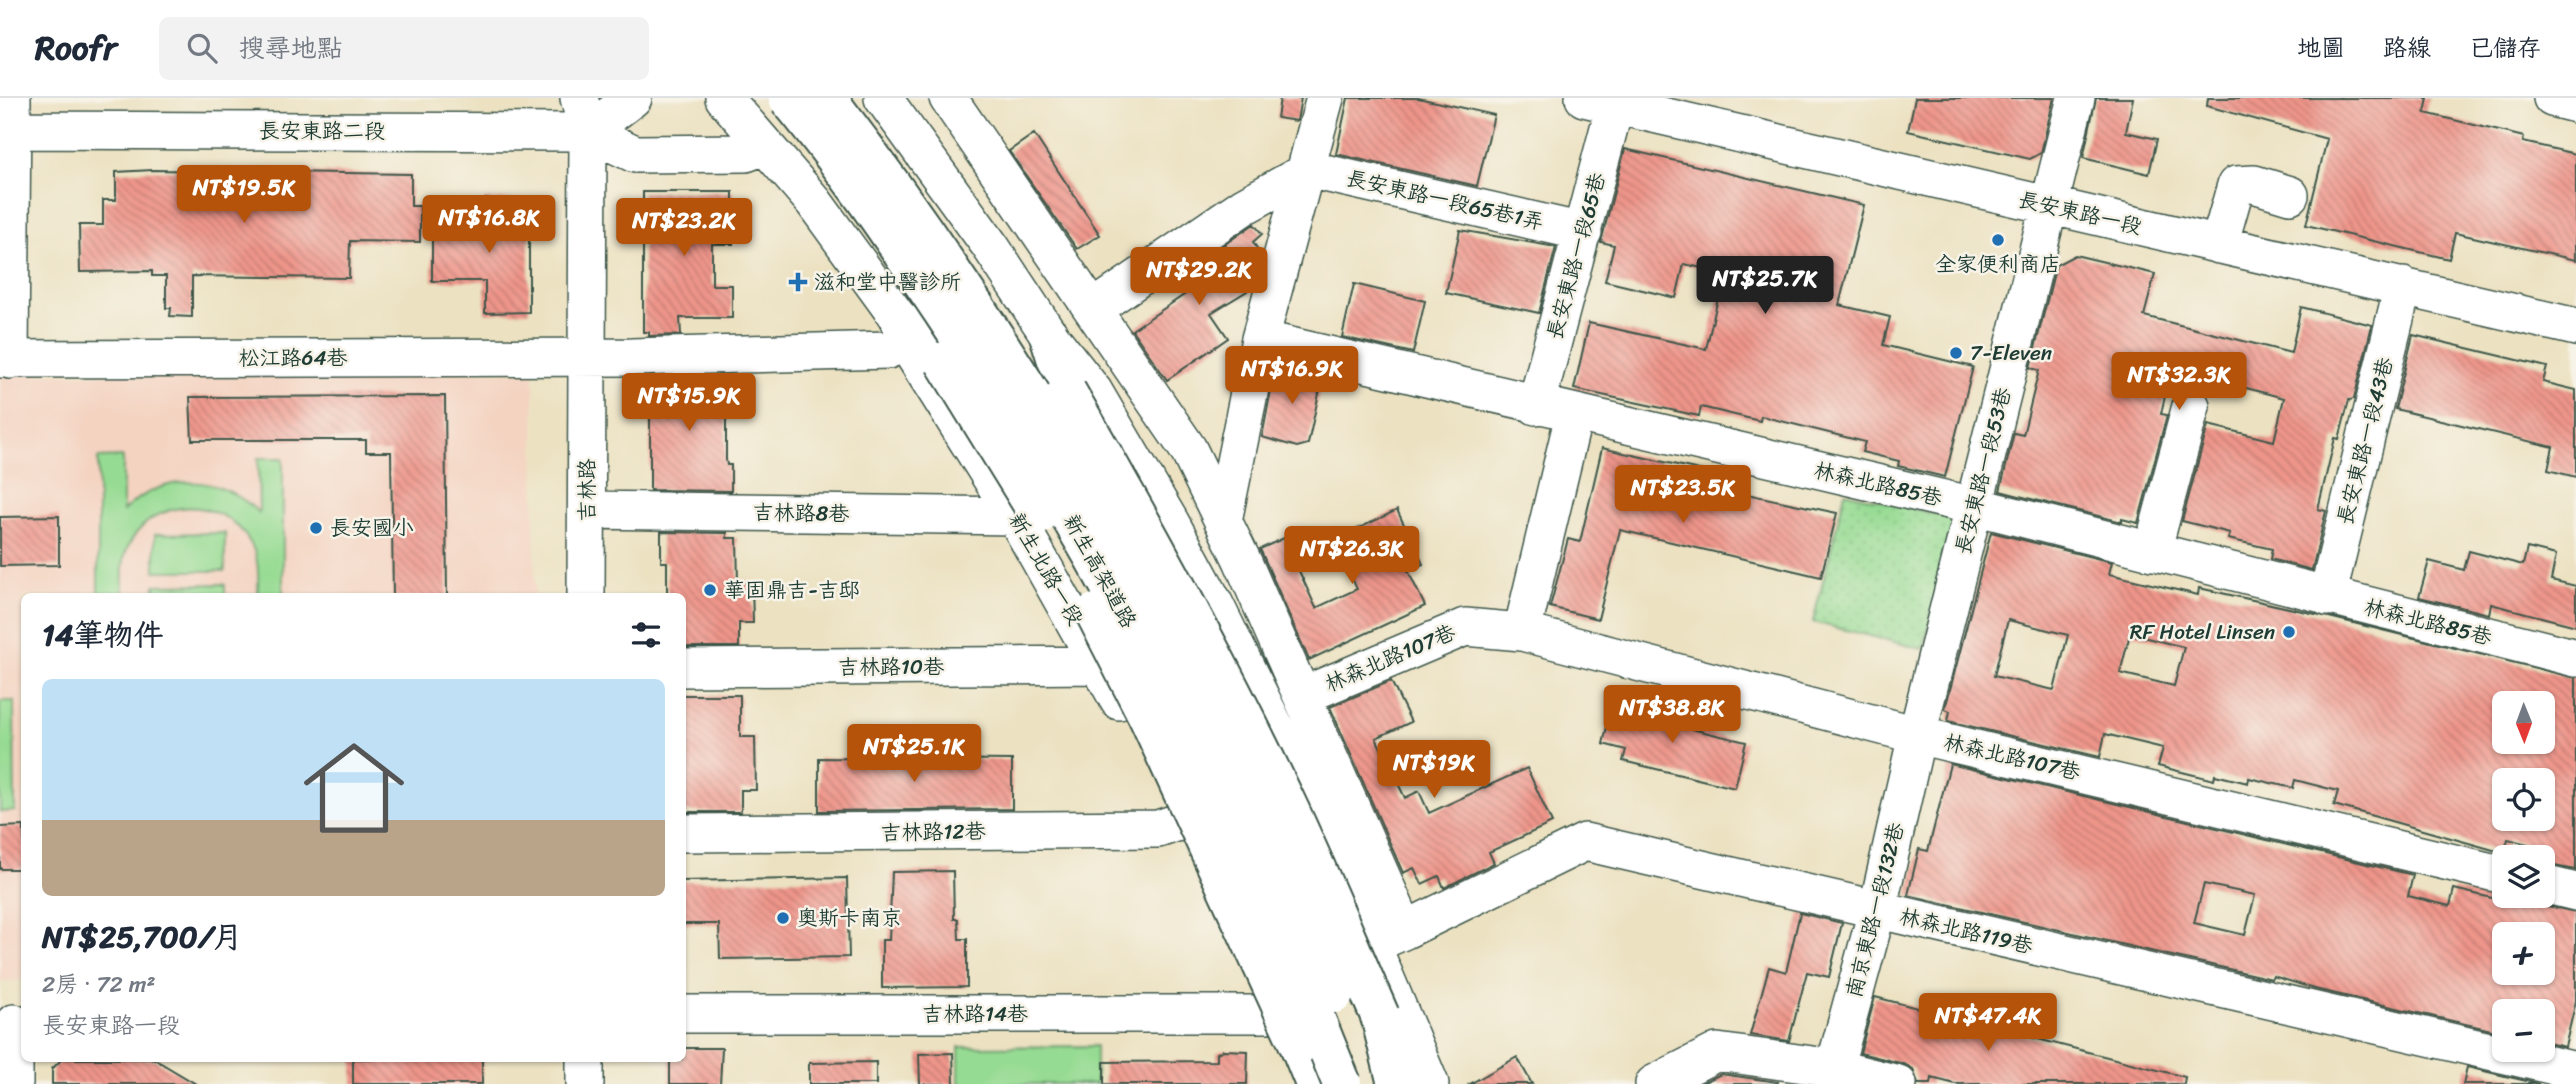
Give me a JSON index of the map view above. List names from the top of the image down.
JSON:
{
  "streets": {
    "highway": ["新生高架道路"],
    "street": [
      "長安東路二段",
      "長安東路一段65巷1弄",
      "長安東路一段",
      "長安東路一段65巷",
      "松江路64巷",
      "長安東路一段43巷",
      "長安東路一段53巷",
      "林森北路85巷",
      "吉林路",
      "吉林路8巷",
      "新生北路一段",
      "林森北路107巷",
      "吉林路10巷",
      "吉林路12巷",
      "南京東路一段132巷",
      "林森北路119巷",
      "吉林路14巷"
    ]
  },
  "crossings": [
    ["長安東路二段", "吉林路"],
    ["長安東路一段65巷1弄", "長安東路一段65巷"],
    ["長安東路一段", "長安東路一段65巷"],
    ["長安東路一段", "長安東路一段43巷"],
    ["長安東路一段", "長安東路一段53巷"],
    ["長安東路一段65巷", "林森北路85巷"],
    ["松江路64巷", "吉林路"],
    ["松江路64巷", "新生北路一段"],
    ["長安東路一段43巷", "林森北路85巷"],
    ["長安東路一段53巷", "林森北路85巷"],
    ["長安東路一段53巷", "林森北路107巷"],
    ["長安東路一段53巷", "南京東路一段132巷"],
    ["吉林路", "吉林路8巷"],
    ["吉林路8巷", "新生北路一段"],
    ["新生北路一段", "吉林路10巷"],
    ["新生北路一段", "吉林路12巷"],
    ["新生北路一段", "吉林路14巷"],
    ["林森北路107巷", "南京東路一段132巷"],
    ["南京東路一段132巷", "林森北路119巷"]
  ],
  "places": {
    "other": [
      "全家便利商店",
      "7-Eleven",
      "長安國小",
      "華固鼎吉-吉邸",
      "RF Hotel Linsen",
      "奧斯卡南京"
    ],
    "health": ["滋和堂中醫診所"]
  },
  "north": "bottom",
  "page": {
    "header": "Roofr",
    "search": "搜尋地點",
    "nav": ["地圖", "路線", "已儲存"],
    "price": [
      "NT$19.5K",
      "NT$16.8K",
      "NT$23.2K",
      "NT$29.2K",
      "NT$25.7K",
      "NT$16.9K",
      "NT$32.3K",
      "NT$15.9K",
      "NT$23.5K",
      "NT$26.3K",
      "NT$38.8K",
      "NT$25.1K",
      "NT$19K",
      "NT$47.4K"
    ],
    "heading": "14筆物件",
    "list": [
      {
        "name": "NT$25,700/月",
        "note": "2房 · 72 m² · 長安東路一段"
      }
    ],
    "map_buttons": ["+", "−"]
  }
}
